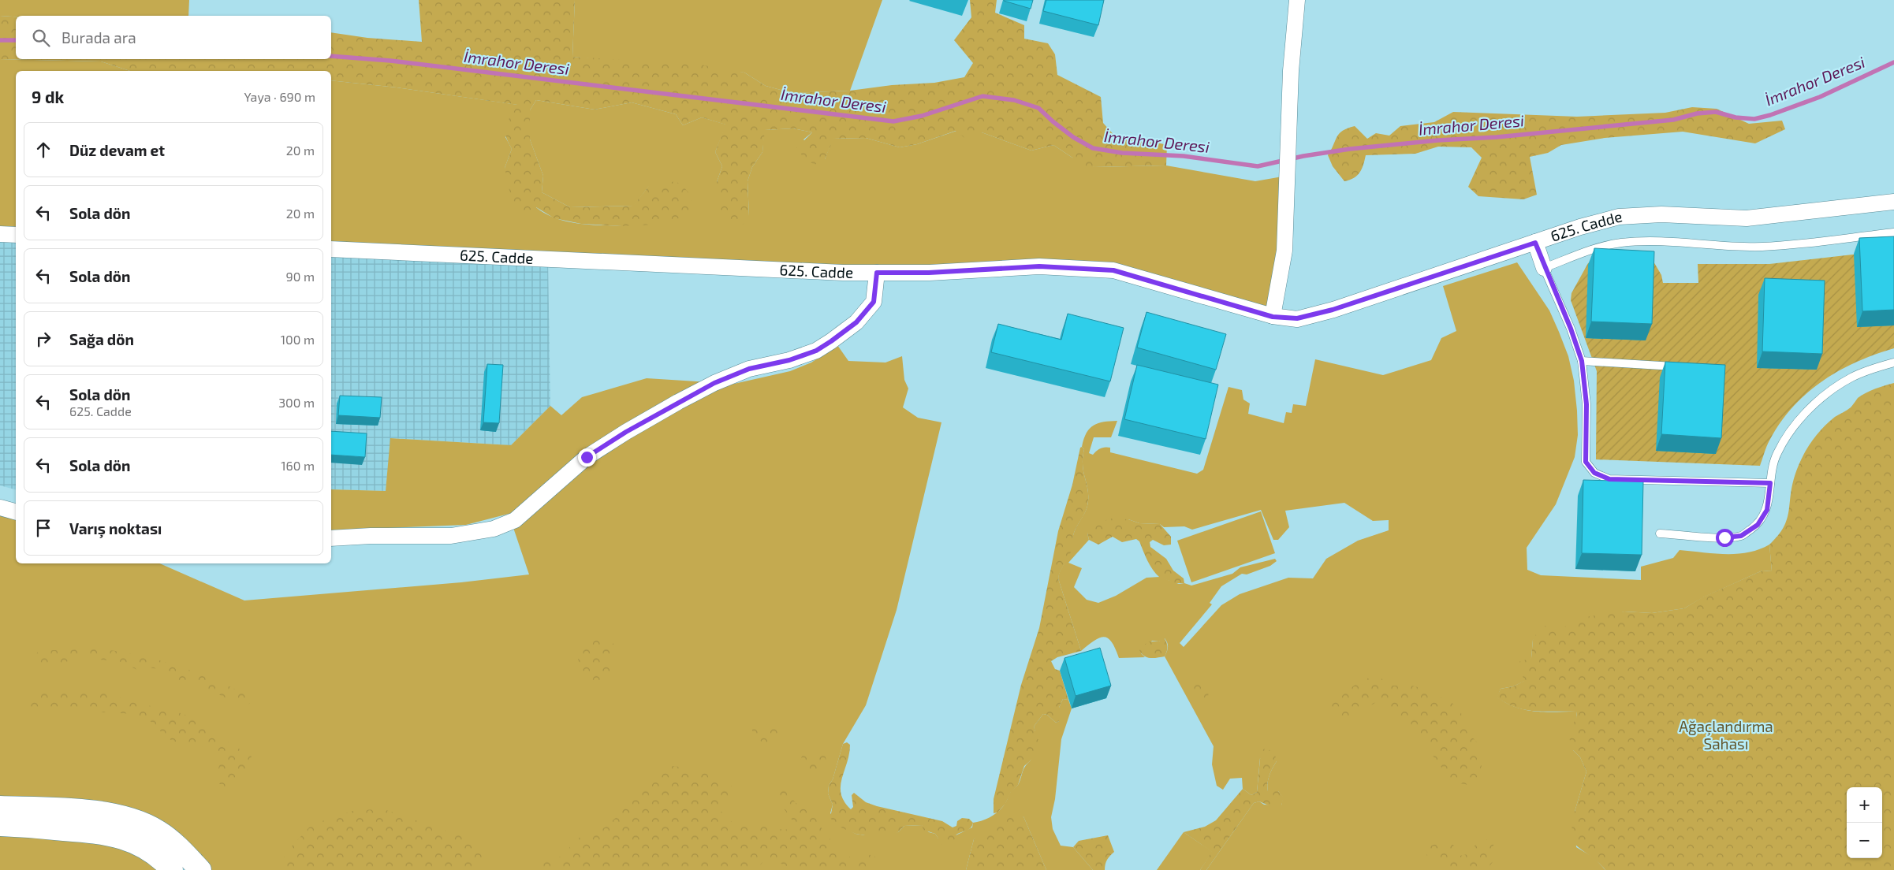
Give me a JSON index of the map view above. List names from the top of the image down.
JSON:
{
  "streets": {
    "street": ["625. Cadde"]
  },
  "water": ["İmrahor Deresi"],
  "parks": ["Ağaçlandırma Sahası"],
  "page": {
    "search": "Burada ara",
    "heading": ["9 dk", "Yaya · 690 m"],
    "list": [
      ["Düz devam et", "20 m"],
      ["Sola dön", "20 m"],
      ["Sola dön", "90 m"],
      ["Sağa dön", "100 m"],
      ["Sola dön", "625. Cadde", "300 m"],
      ["Sola dön", "160 m"],
      "Varış noktası"
    ],
    "map_buttons": ["+", "−"]
  }
}
